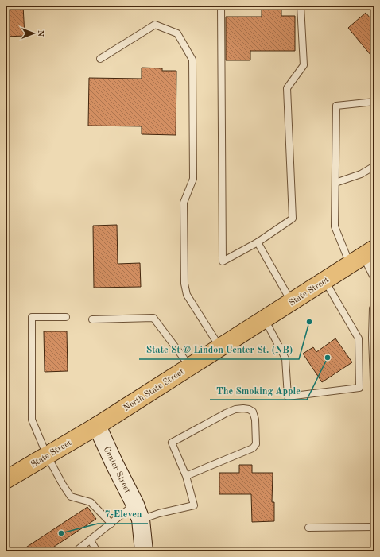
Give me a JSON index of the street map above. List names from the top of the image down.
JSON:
{
  "streets": {
    "main road": ["State Street", "North State Street"],
    "street": ["Center Street"]
  },
  "crossings": [
    ["State Street", "North State Street"],
    ["State Street", "Center Street"],
    ["North State Street", "Center Street"]
  ],
  "places": ["State St @ Lindon Center St. (NB)", "The Smoking Apple", "7-Eleven"],
  "north": "right"
}
